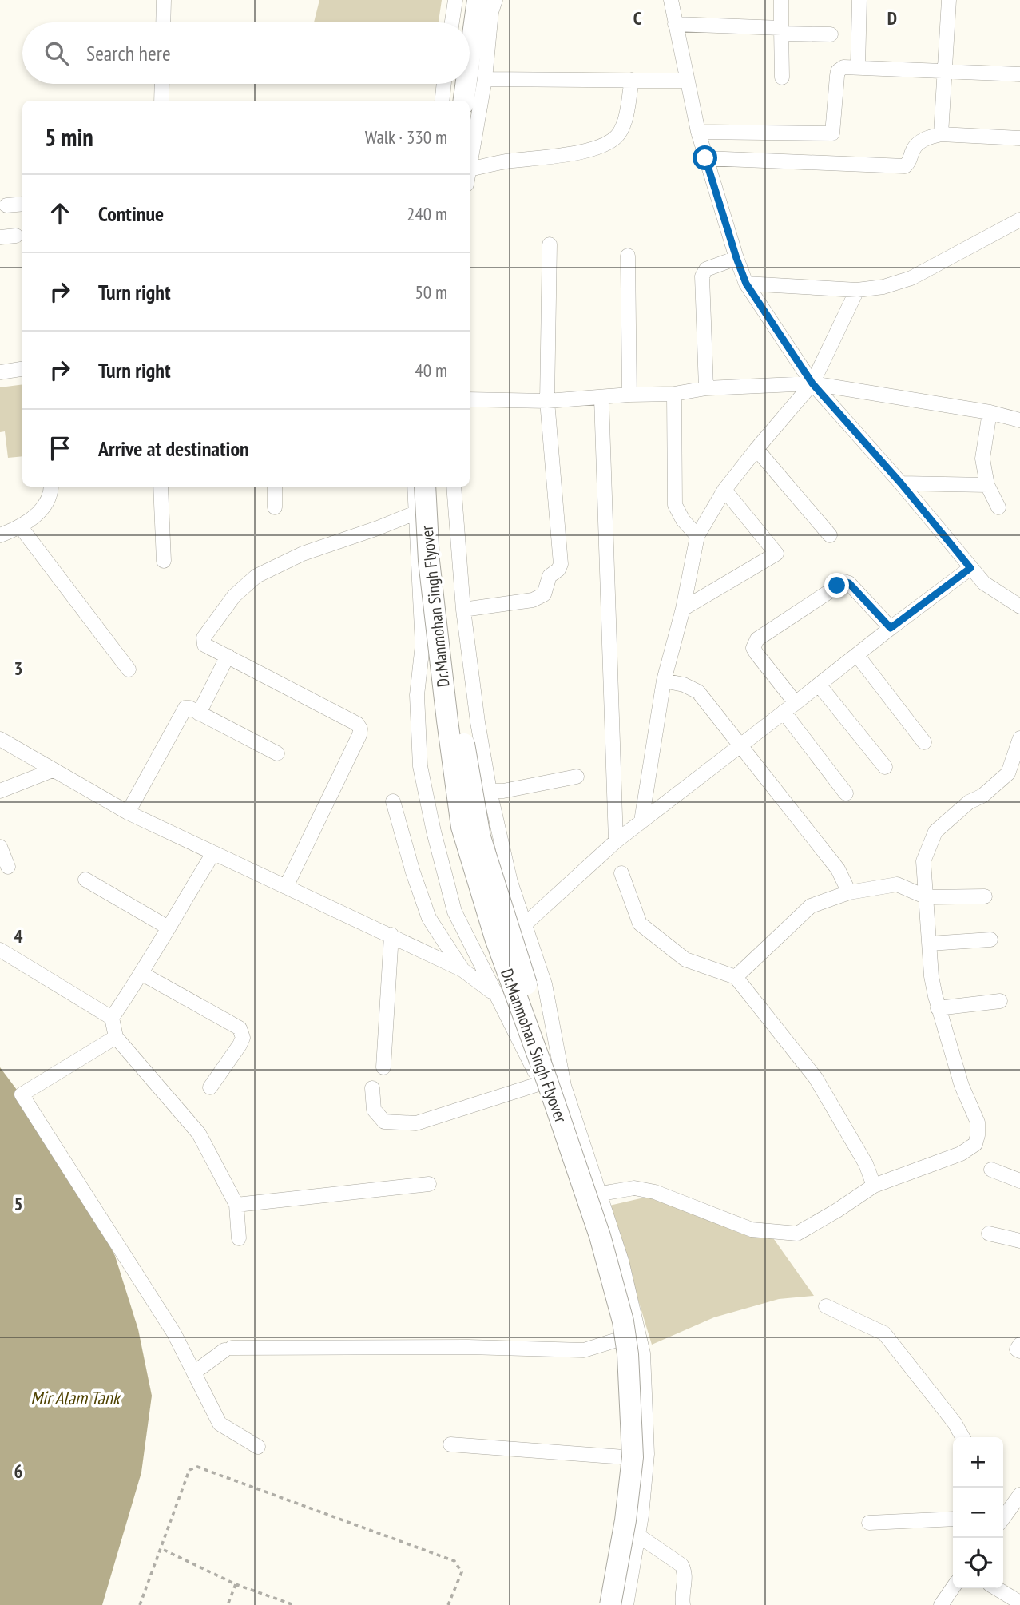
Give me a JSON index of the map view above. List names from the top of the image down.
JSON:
{
  "streets": {
    "highway": ["Dr.Manmohan Singh Flyover"]
  },
  "water": ["Mir Alam Tank"],
  "page": {
    "search": "Search here",
    "heading": ["5 min", "Walk · 330 m"],
    "list": [
      ["Continue", "240 m"],
      ["Turn right", "50 m"],
      ["Turn right", "40 m"],
      "Arrive at destination"
    ],
    "map_buttons": ["+", "−"]
  },
  "grid": {
    "columns": ["C", "D"],
    "rows": [
      "3",
      "4",
      "5",
      "6"
    ]
  }
}
